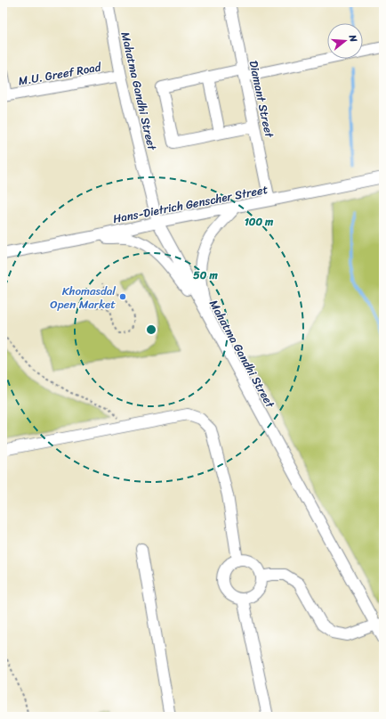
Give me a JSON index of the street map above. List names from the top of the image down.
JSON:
{
  "streets": {
    "street": [
      "M.U. Greef Road",
      "Mahatma Gandhi Street",
      "Diamant Street",
      "Hans-Dietrich Genscher Street"
    ]
  },
  "crossings": [
    ["M.U. Greef Road", "Mahatma Gandhi Street"],
    ["Mahatma Gandhi Street", "Hans-Dietrich Genscher Street"],
    ["Diamant Street", "Hans-Dietrich Genscher Street"]
  ],
  "places": ["Khomasdal Open Market"],
  "north": "right",
  "rings": ["100 m", "50 m"]
}
